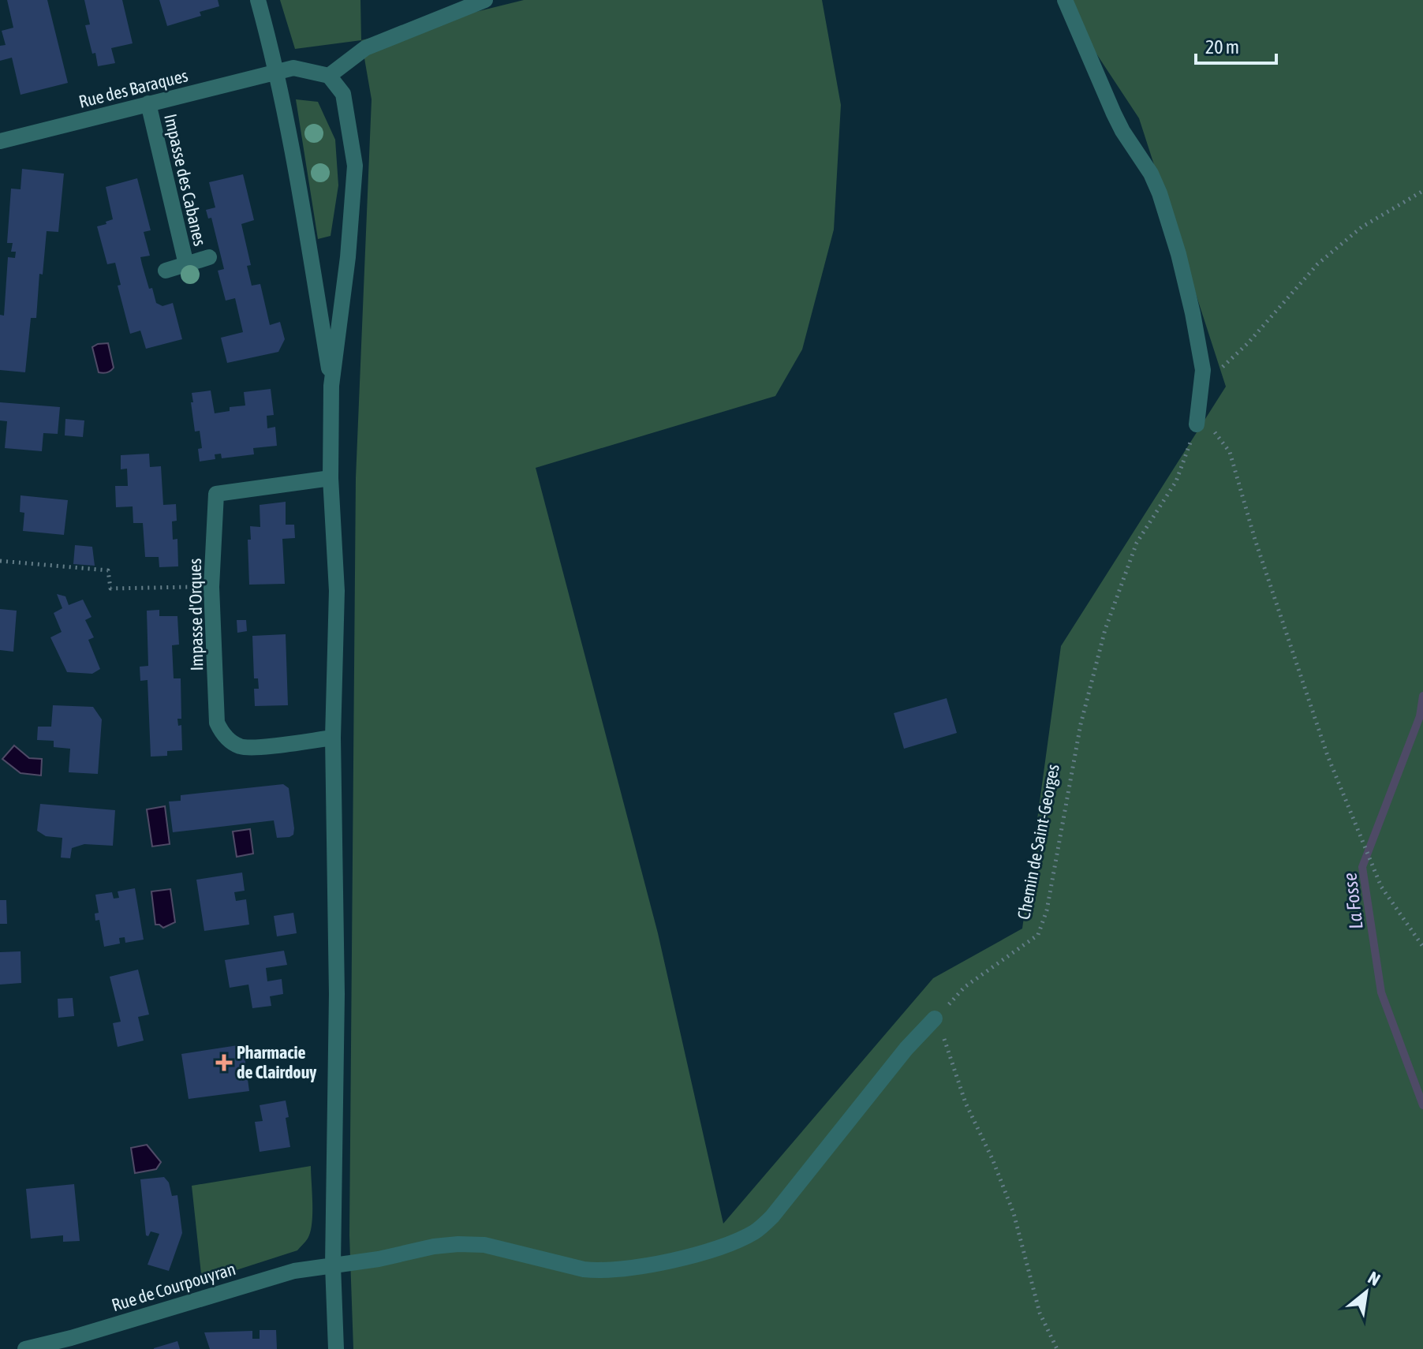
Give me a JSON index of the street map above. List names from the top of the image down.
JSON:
{
  "streets": {
    "street": [
      "Rue des Baraques",
      "Impasse des Cabanes",
      "Impasse d'Orques",
      "Rue de Courpouyran"
    ],
    "path": ["Chemin de Saint-Georges"]
  },
  "crossings": [
    ["Rue des Baraques", "Impasse des Cabanes"]
  ],
  "water": ["La Fosse"],
  "places": {
    "health": ["Pharmacie de Clairdouy"]
  },
  "scale_bar": "20 m",
  "north": "top right"
}
